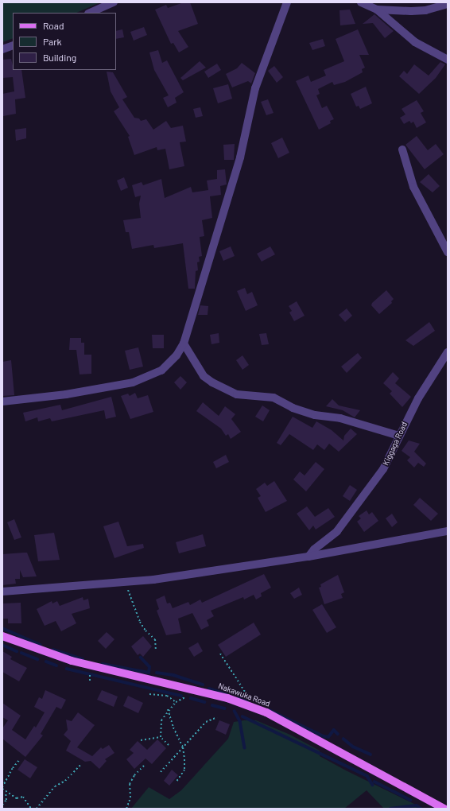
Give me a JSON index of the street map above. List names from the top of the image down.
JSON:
{
  "streets": {
    "main road": ["Nakawuka Road"],
    "street": ["Kiggaga Road"]
  },
  "legend": ["Road", "Park", "Building"]
}
